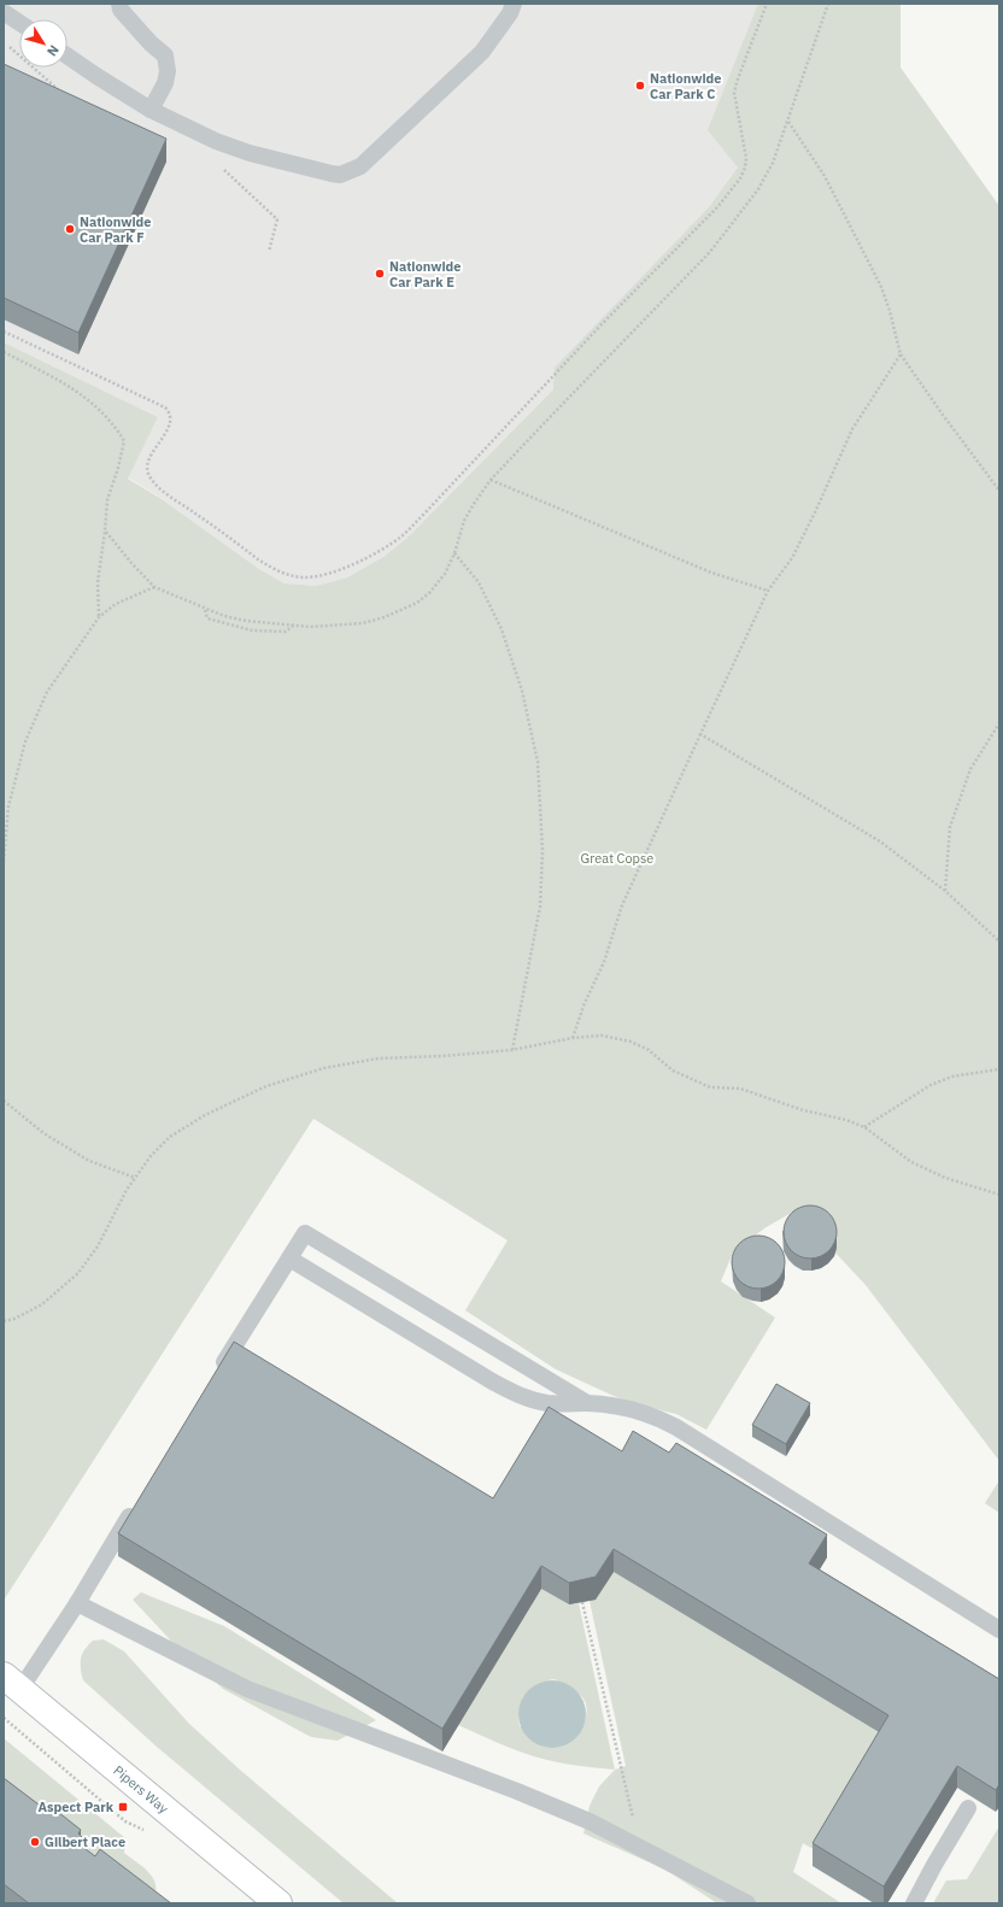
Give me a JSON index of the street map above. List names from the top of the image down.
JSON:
{
  "streets": {
    "main road": ["Pipers Way"]
  },
  "parks": ["Great Copse"],
  "places": {
    "other": [
      "Nationwide Car Park C",
      "Nationwide Car Park F",
      "Nationwide Car Park E",
      "Gilbert Place"
    ],
    "transit": ["Aspect Park"]
  },
  "north": "bottom right"
}
